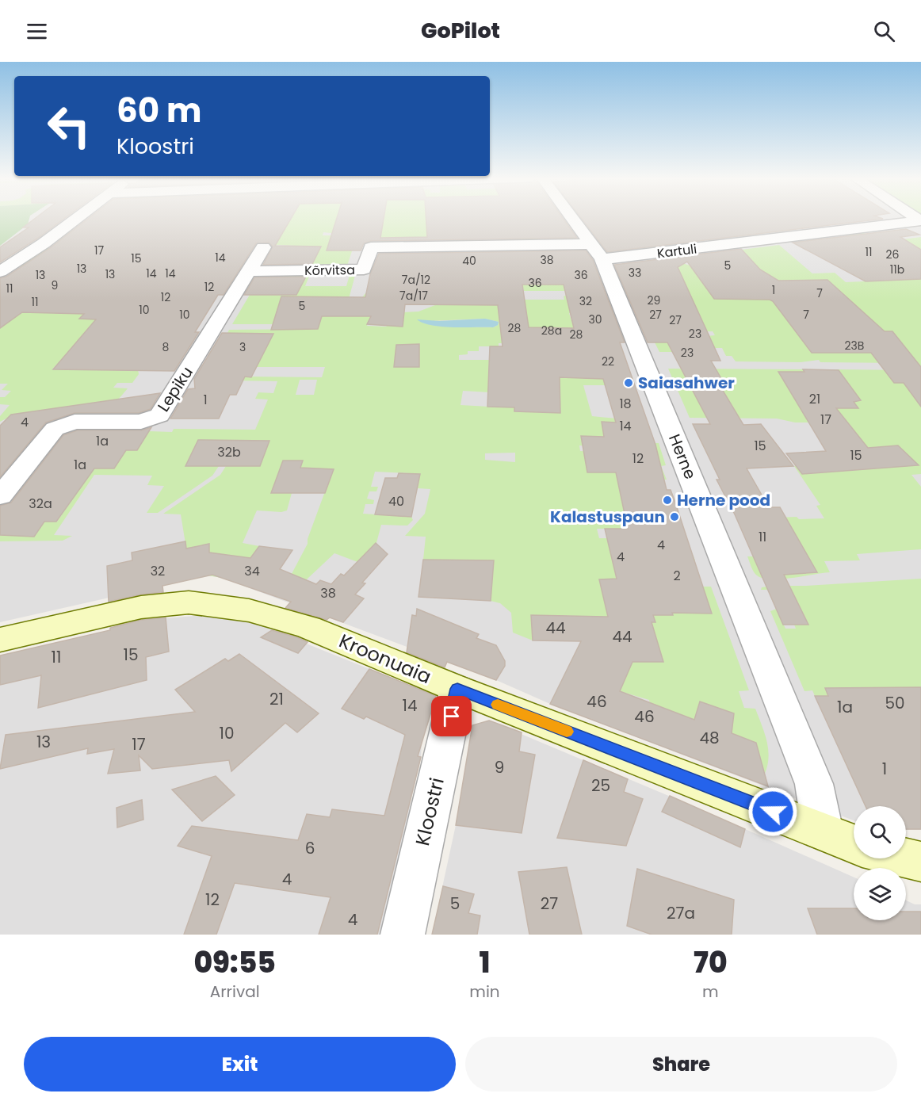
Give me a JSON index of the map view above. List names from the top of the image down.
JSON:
{
  "streets": {
    "main road": ["Kroonuaia"],
    "street": [
      "Kartuli",
      "Kõrvitsa",
      "Lepiku",
      "Herne",
      "Kloostri"
    ]
  },
  "crossings": [
    ["Kartuli", "Kõrvitsa"],
    ["Kartuli", "Herne"],
    ["Kõrvitsa", "Lepiku"],
    ["Kõrvitsa", "Herne"],
    ["Herne", "Kroonuaia"],
    ["Kroonuaia", "Kloostri"]
  ],
  "places": ["Saiasahwer", "Herne pood", "Kalastuspaun"],
  "house_numbers": [
    "17",
    "11",
    "26",
    "14",
    "15",
    "38",
    "40",
    "5",
    "13",
    "11b",
    "33",
    "14",
    "14",
    "13",
    "13",
    "36",
    "7a/12",
    "36",
    "9",
    "12",
    "11",
    "1",
    "7",
    "7a/17",
    "12",
    "29",
    "32",
    "11",
    "5",
    "10",
    "10",
    "27",
    "7",
    "30",
    "27",
    "28",
    "28a",
    "23",
    "28",
    "23B",
    "8",
    "3",
    "23",
    "22",
    "21",
    "1",
    "18",
    "17",
    "4",
    "14",
    "1a",
    "15",
    "32b",
    "15",
    "12",
    "1a",
    "40",
    "32a",
    "11",
    "4",
    "4",
    "32",
    "34",
    "2",
    "38",
    "44",
    "44",
    "15",
    "11",
    "21",
    "46",
    "50",
    "14",
    "1a",
    "46",
    "10",
    "48",
    "13",
    "17",
    "9",
    "1",
    "25",
    "6",
    "4",
    "12",
    "5",
    "27",
    "27a",
    "4"
  ],
  "page": {
    "header": "GoPilot",
    "turn": ["60 m", "Kloostri"],
    "eta": [
      "09:55",
      "Arrival",
      "1",
      "min",
      "70",
      "m"
    ],
    "buttons": ["Exit", "Share"]
  }
}
